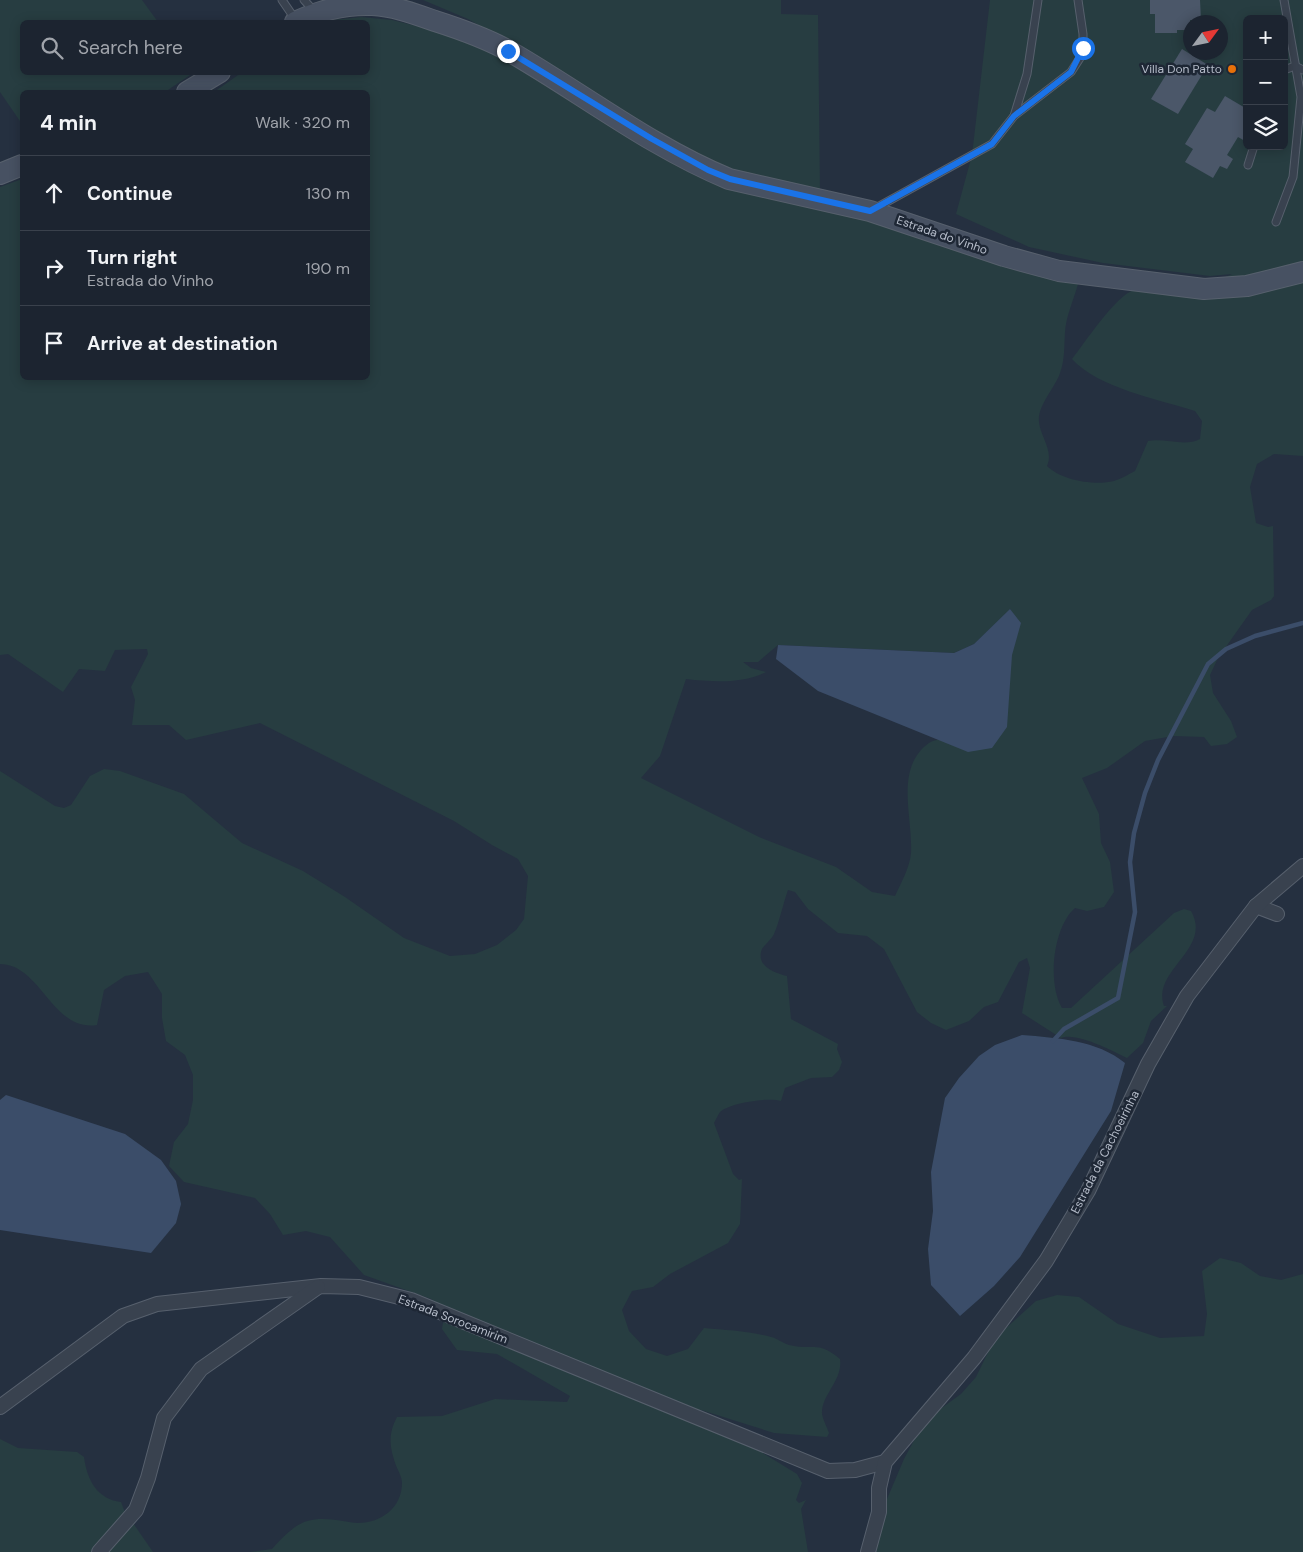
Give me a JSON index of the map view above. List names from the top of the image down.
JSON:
{
  "streets": {
    "main road": ["Estrada do Vinho"],
    "street": ["Estrada da Cachoeirinha", "Estrada Sorocamirim"]
  },
  "crossings": [
    ["Estrada da Cachoeirinha", "Estrada Sorocamirim"]
  ],
  "places": ["Villa Don Patto"],
  "north": "top right",
  "page": {
    "map_buttons": ["+", "−"],
    "search": "Search here",
    "heading": ["4 min", "Walk · 320 m"],
    "list": [
      ["Continue", "130 m"],
      ["Turn right", "Estrada do Vinho", "190 m"],
      "Arrive at destination"
    ]
  }
}
